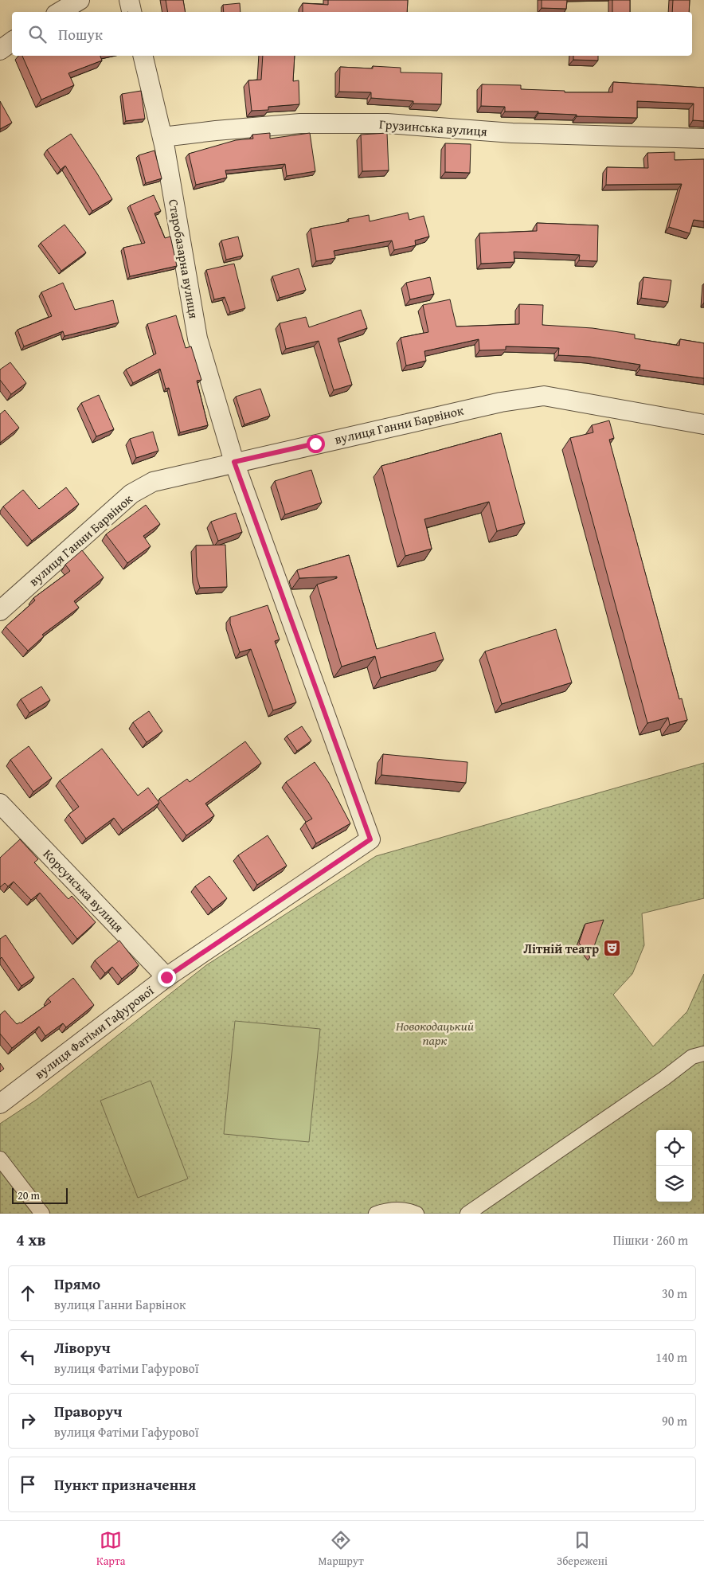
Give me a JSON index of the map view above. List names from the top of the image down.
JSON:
{
  "streets": {
    "street": [
      "Грузинська вулиця",
      "Старобазарна вулиця",
      "вулиця Ганни Барвінок",
      "Корсунська вулиця",
      "вулиця Фатіми Гафурової"
    ]
  },
  "crossings": [
    ["Грузинська вулиця", "Старобазарна вулиця"],
    ["Старобазарна вулиця", "вулиця Ганни Барвінок"],
    ["Старобазарна вулиця", "вулиця Фатіми Гафурової"],
    ["вулиця Ганни Барвінок", "вулиця Фатіми Гафурової"],
    ["Корсунська вулиця", "вулиця Фатіми Гафурової"]
  ],
  "parks": ["Новокодацький парк"],
  "places": {
    "theatre": ["Лiтнiй театр"]
  },
  "scale_bar": "20 m",
  "page": {
    "search": "Пошук",
    "scale": "20 m",
    "heading": ["4 хв", "Пішки · 260 m"],
    "list": [
      ["Прямо", "вулиця Ганни Барвінок", "30 m"],
      ["Ліворуч", "вулиця Фатіми Гафурової", "140 m"],
      ["Праворуч", "вулиця Фатіми Гафурової", "90 m"],
      "Пункт призначення"
    ],
    "nav": ["Карта", "Маршрут", "Збережені"]
  }
}
